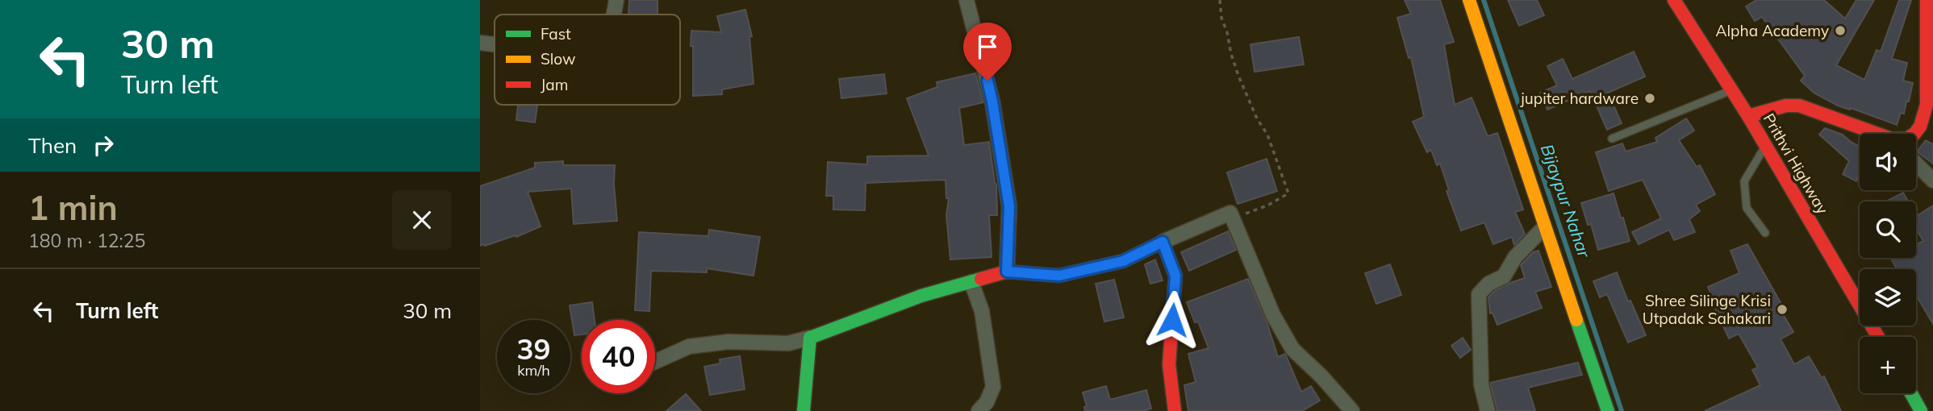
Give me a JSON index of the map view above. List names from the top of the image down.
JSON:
{
  "streets": {
    "main road": ["Prithvi Highway"]
  },
  "water": ["Bijaypur Nahar"],
  "places": ["Alpha Academy", "jupiter hardware", "Shree Silinge Krisi Utpadak Sahakari"],
  "legend": ["Fast", "Slow", "Jam"],
  "page": {
    "turn": ["30 m", "Turn left"],
    "then": "Then",
    "map_buttons": "+",
    "heading": ["1 min", "180 m · 12:25"],
    "list": [
      {
        "name": "Turn left",
        "value": "30 m"
      }
    ],
    "speed": "39 km/h",
    "limit": "40"
  }
}
